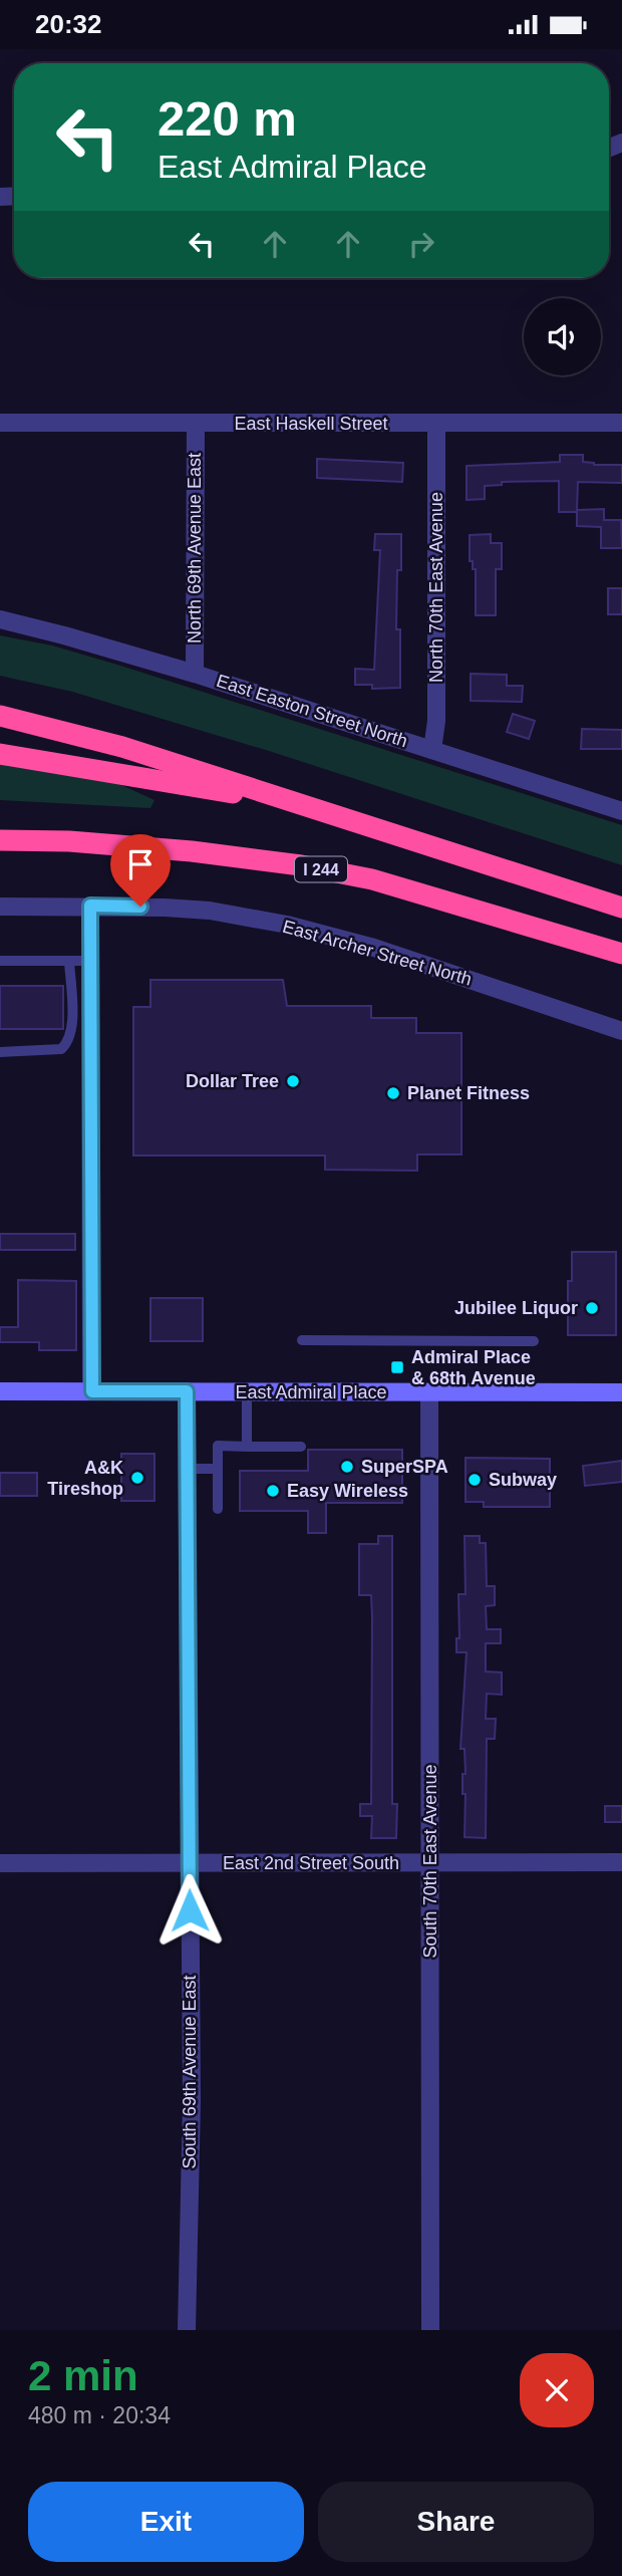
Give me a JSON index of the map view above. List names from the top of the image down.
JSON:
{
  "streets": {
    "highway": ["I 244"],
    "main road": ["East Admiral Place"],
    "street": [
      "East Haskell Street",
      "North 69th Avenue East",
      "North 70th East Avenue",
      "East Easton Street North",
      "East Archer Street North",
      "South 70th East Avenue",
      "East 2nd Street South",
      "South 69th Avenue East"
    ]
  },
  "crossings": [
    ["East Haskell Street", "North 69th Avenue East"],
    ["East Haskell Street", "North 70th East Avenue"],
    ["North 69th Avenue East", "East Easton Street North"],
    ["North 70th East Avenue", "East Easton Street North"],
    ["East Admiral Place", "South 70th East Avenue"],
    ["East Admiral Place", "South 69th Avenue East"],
    ["South 70th East Avenue", "East 2nd Street South"],
    ["East 2nd Street South", "South 69th Avenue East"]
  ],
  "places": {
    "other": [
      "Dollar Tree",
      "Planet Fitness",
      "Jubilee Liquor",
      "SuperSPA",
      "A&K Tireshop",
      "Subway",
      "Easy Wireless"
    ],
    "transit": ["Admiral Place & 68th Avenue"]
  },
  "page": {
    "status": "20:32",
    "turn": ["220 m", "East Admiral Place"],
    "heading": ["2 min", "480 m · 20:34"],
    "buttons": ["Exit", "Share"]
  }
}
